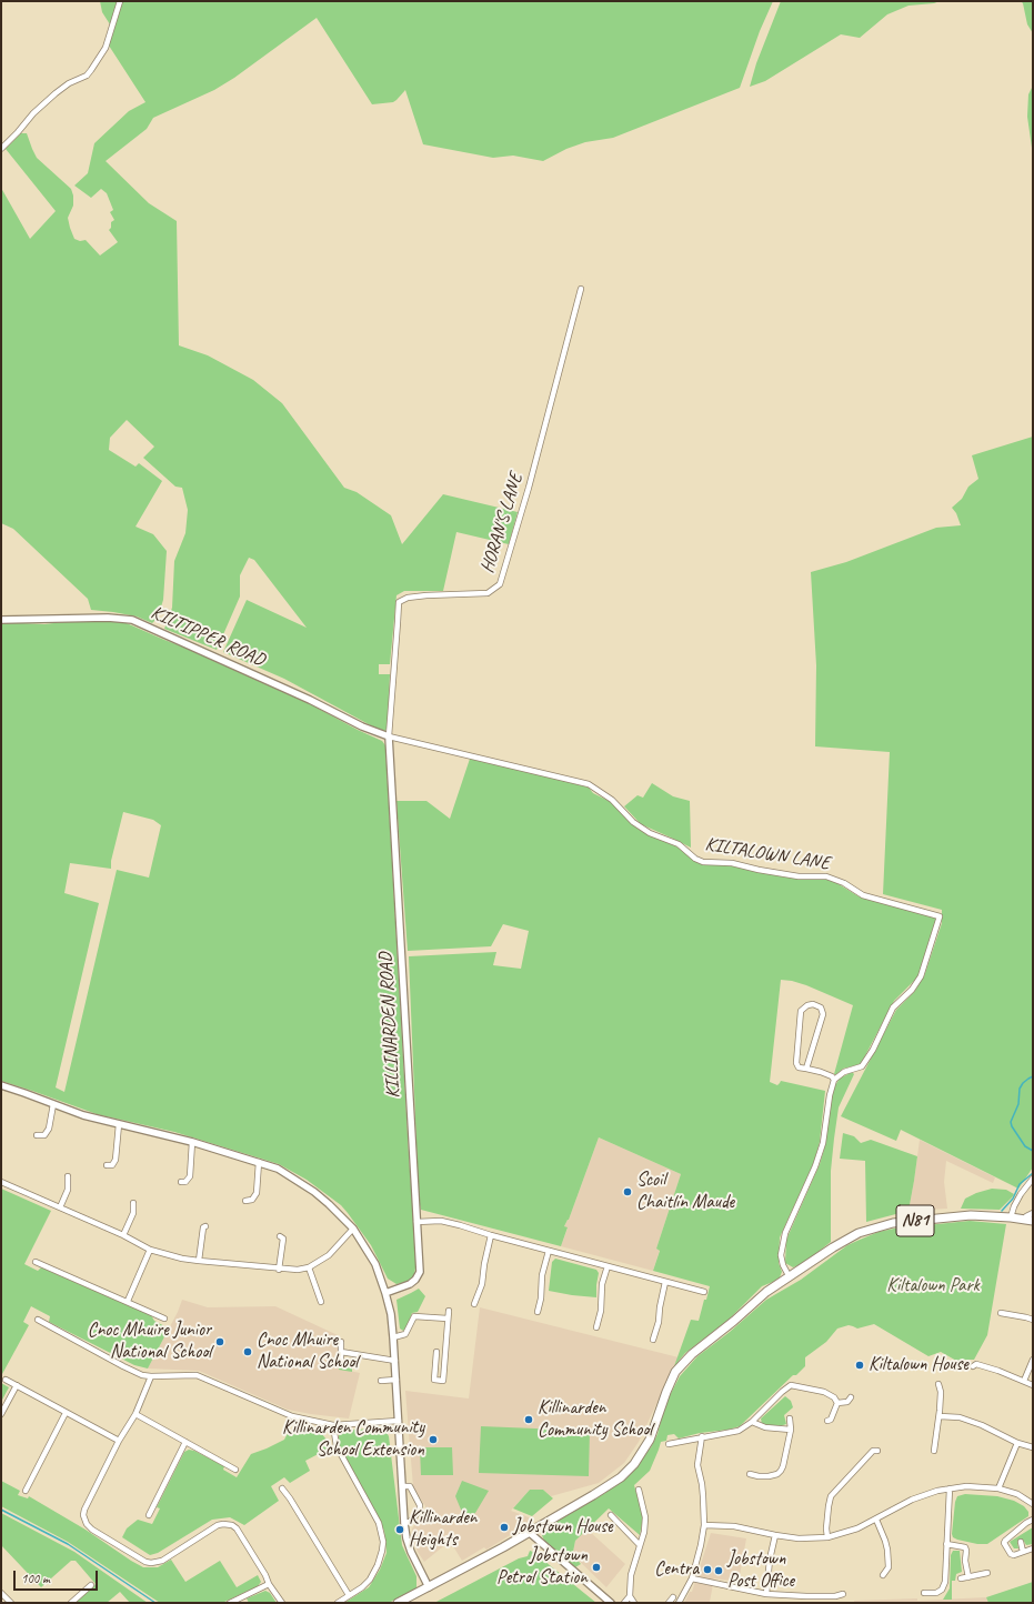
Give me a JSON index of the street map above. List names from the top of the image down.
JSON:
{
  "streets": {
    "main road": ["N81"],
    "street": [
      "HORAN'S LANE",
      "KILTIPPER ROAD",
      "KILTALOWN LANE",
      "KILLINARDEN ROAD"
    ]
  },
  "crossings": [
    ["HORAN'S LANE", "KILTIPPER ROAD"],
    ["HORAN'S LANE", "KILTALOWN LANE"],
    ["HORAN'S LANE", "KILLINARDEN ROAD"],
    ["KILTIPPER ROAD", "KILTALOWN LANE"],
    ["KILTIPPER ROAD", "KILLINARDEN ROAD"],
    ["KILTALOWN LANE", "KILLINARDEN ROAD"]
  ],
  "parks": ["Kiltalown Park"],
  "places": [
    "Scoil Chaitlín Maude",
    "Cnoc Mhuire Junior National School",
    "Cnoc Mhuire National School",
    "Kiltalown House",
    "Killinarden Community School",
    "Killinarden Community School Extension",
    "Jobstown House",
    "Killinarden Heights",
    "Jobstown Petrol Station",
    "Centra",
    "Jobstown Post Office"
  ],
  "scale_bar": "100 m"
}
